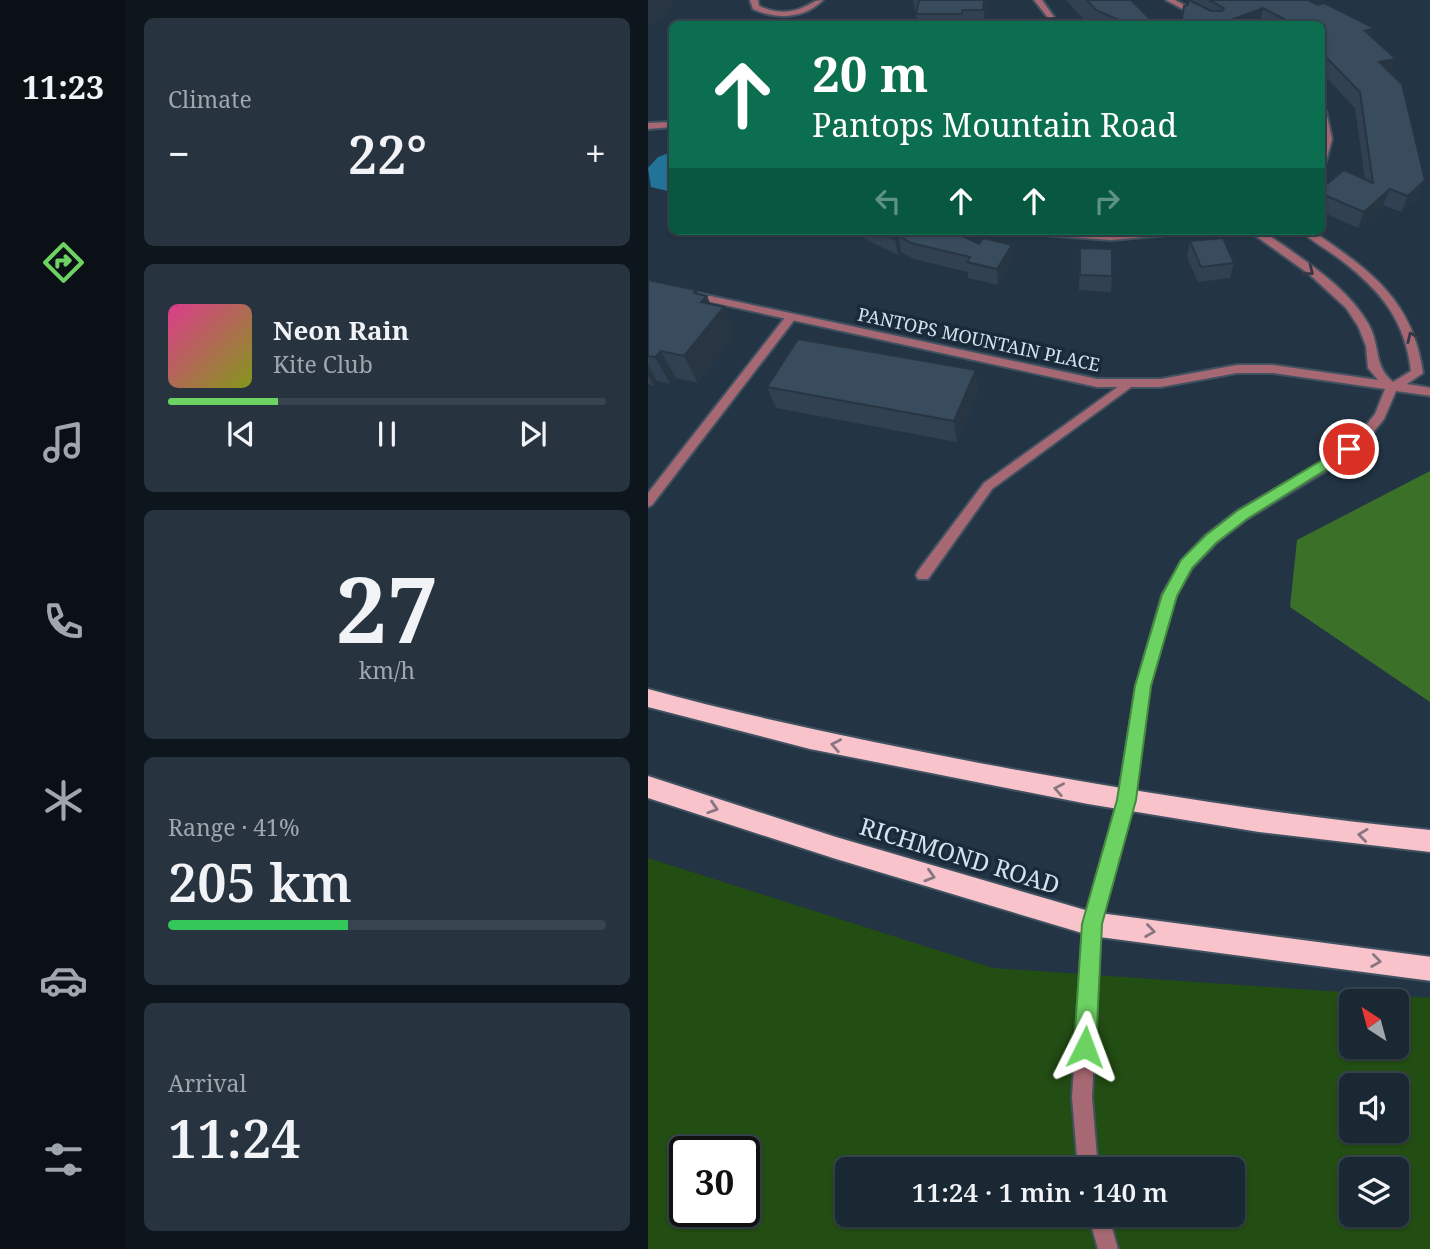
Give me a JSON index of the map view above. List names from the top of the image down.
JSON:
{
  "streets": {
    "highway": ["RICHMOND ROAD"],
    "street": ["PANTOPS MOUNTAIN PLACE"]
  },
  "north": "top left",
  "page": {
    "tabs": "11:23",
    "tile": [
      "Climate",
      ["27", "km/h"],
      ["Range · 41%", "205 km"],
      ["Arrival", "11:24"]
    ],
    "turn": ["20 m", "Pantops Mountain Road"],
    "heat": ["−", "22°", "+"],
    "song": ["Neon Rain", "Kite Club"],
    "limit": "30",
    "trip": "11:24 · 1 min · 140 m"
  }
}
